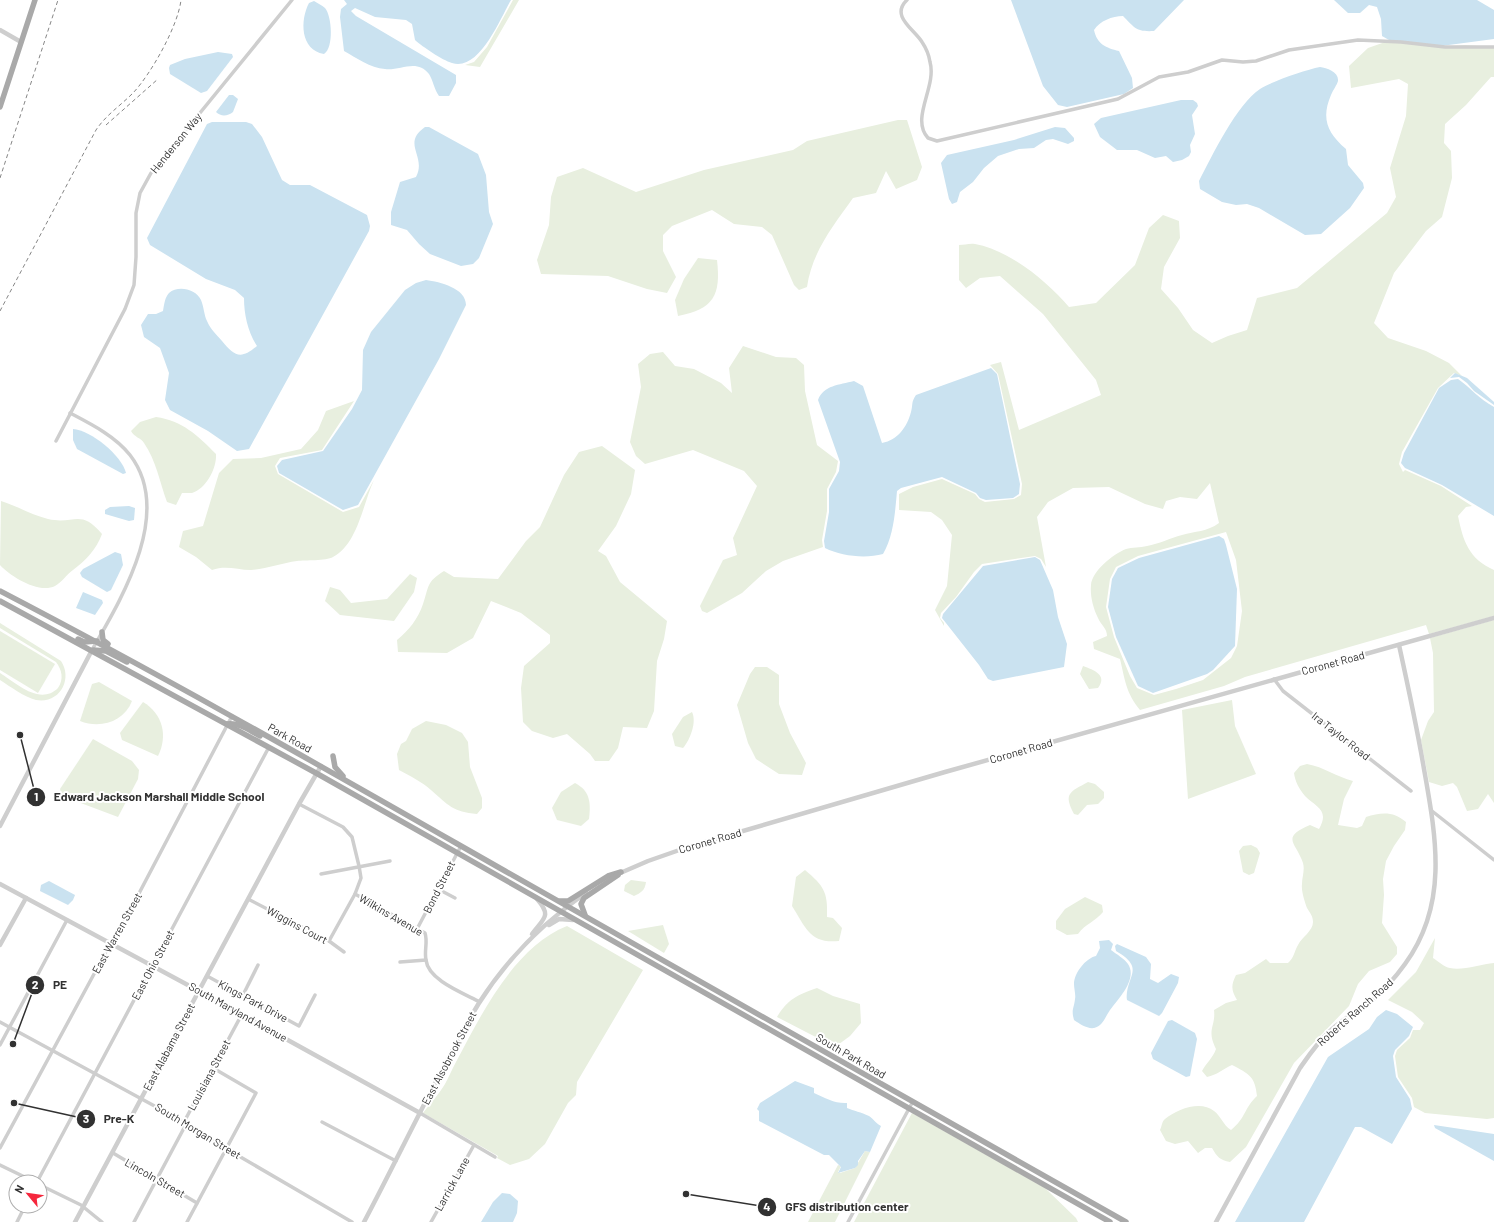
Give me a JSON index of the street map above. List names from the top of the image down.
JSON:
{
  "streets": {
    "main road": ["Park Road", "South Park Road"],
    "street": [
      "Henderson Way",
      "Coronet Road",
      "Ira Taylor Road",
      "Bond Street",
      "Wilkins Avenue",
      "Wiggins Court",
      "East Warren Street",
      "East Ohio Street",
      "Kings Park Drive",
      "South Maryland Avenue",
      "Roberts Ranch Road",
      "East Alabama Street",
      "East Alsobrook Street",
      "Louisiana Street",
      "South Morgan Street",
      "Lincoln Street",
      "Larrick Lane"
    ]
  },
  "crossings": [
    ["Coronet Road", "Ira Taylor Road"],
    ["Coronet Road", "Park Road"],
    ["Coronet Road", "Roberts Ranch Road"],
    ["Coronet Road", "South Park Road"],
    ["Coronet Road", "East Alsobrook Street"],
    ["Park Road", "Bond Street"],
    ["Park Road", "East Warren Street"],
    ["Park Road", "East Ohio Street"],
    ["Park Road", "East Alabama Street"],
    ["Park Road", "South Park Road"],
    ["Park Road", "East Alsobrook Street"],
    ["Bond Street", "Wilkins Avenue"],
    ["Wilkins Avenue", "East Alsobrook Street"],
    ["Wiggins Court", "East Alabama Street"],
    ["East Warren Street", "South Maryland Avenue"],
    ["East Warren Street", "South Morgan Street"],
    ["East Ohio Street", "South Maryland Avenue"],
    ["East Ohio Street", "South Morgan Street"],
    ["Kings Park Drive", "East Alabama Street"],
    ["South Maryland Avenue", "East Alabama Street"],
    ["South Maryland Avenue", "East Alsobrook Street"],
    ["South Maryland Avenue", "Louisiana Street"],
    ["South Maryland Avenue", "Larrick Lane"],
    ["East Alabama Street", "South Morgan Street"],
    ["East Alabama Street", "Lincoln Street"],
    ["South Park Road", "East Alsobrook Street"],
    ["Louisiana Street", "South Morgan Street"],
    ["Louisiana Street", "Lincoln Street"]
  ],
  "places": [
    "Edward Jackson Marshall Middle School",
    "PE",
    "Pre-K",
    "GFS distribution center"
  ],
  "north": "top left"
}
